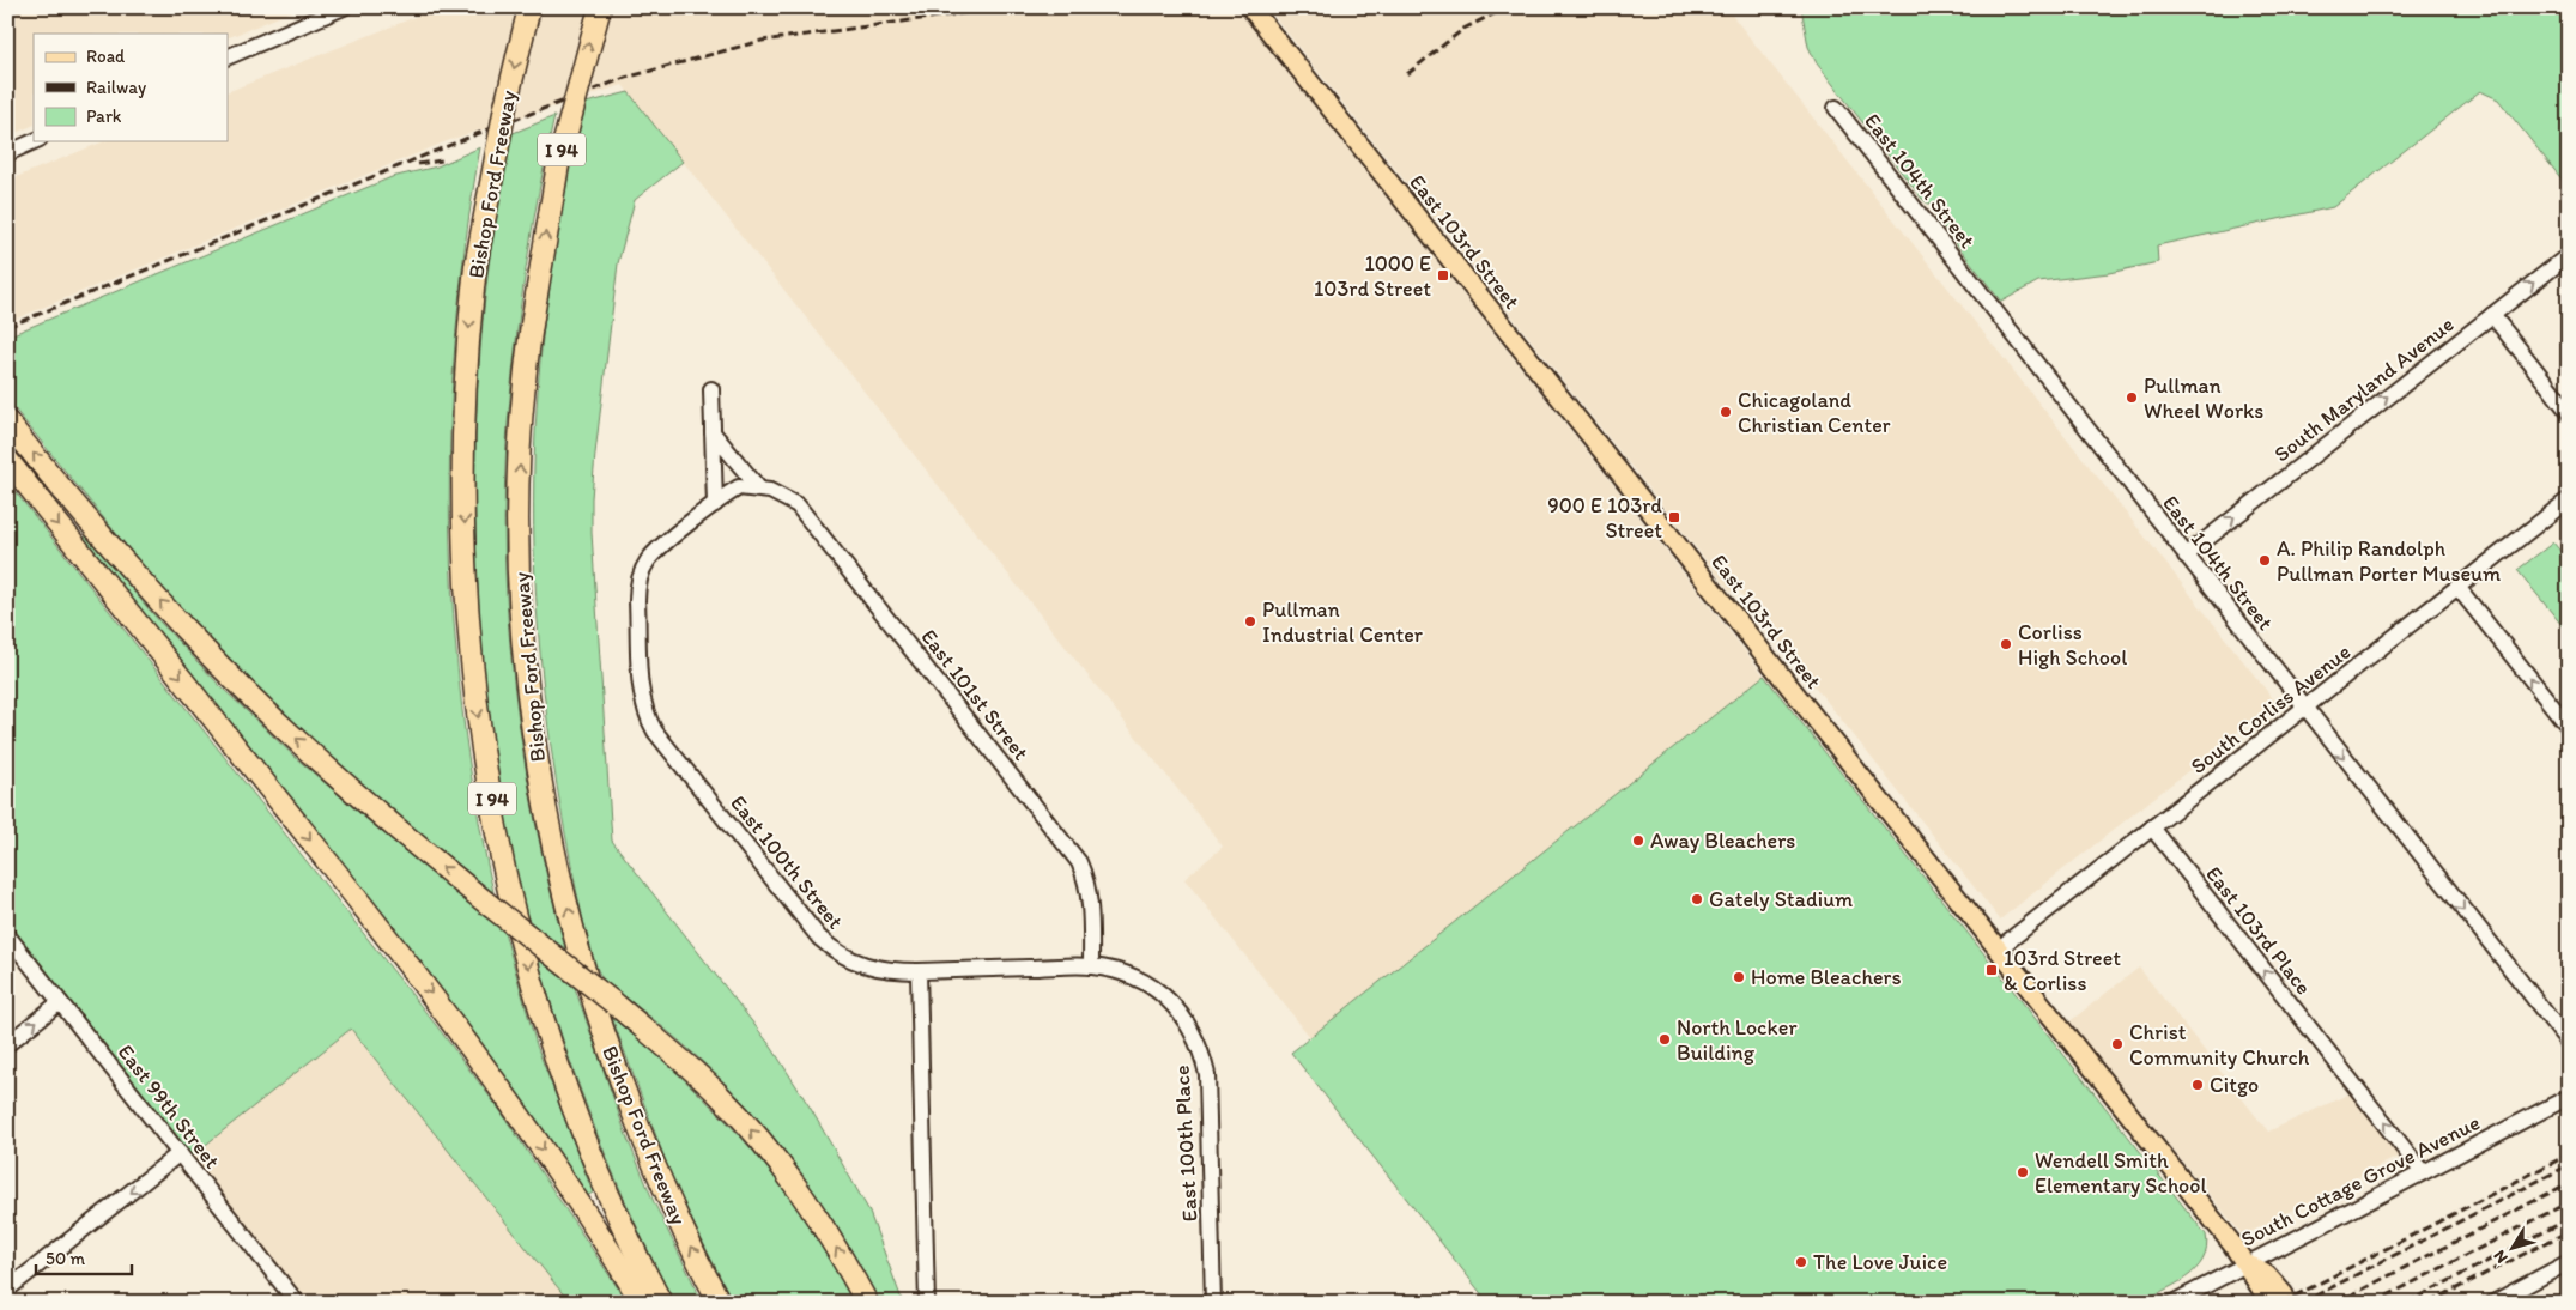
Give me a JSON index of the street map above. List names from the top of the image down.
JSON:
{
  "streets": {
    "highway": ["I 94", "Bishop Ford Freeway"],
    "main road": ["East 103rd Street"],
    "street": [
      "East 104th Street",
      "South Maryland Avenue",
      "East 101st Street",
      "South Corliss Avenue",
      "East 100th Street",
      "East 103rd Place",
      "East 99th Street",
      "East 100th Place",
      "South Cottage Grove Avenue"
    ]
  },
  "crossings": [
    ["East 104th Street", "South Maryland Avenue"],
    ["East 104th Street", "South Corliss Avenue"],
    ["East 103rd Street", "South Corliss Avenue"],
    ["East 103rd Street", "South Cottage Grove Avenue"],
    ["East 101st Street", "East 100th Place"],
    ["South Corliss Avenue", "East 103rd Place"],
    ["East 100th Street", "East 100th Place"],
    ["East 103rd Place", "South Cottage Grove Avenue"]
  ],
  "one_way": ["East 104th Street", "South Maryland Avenue", "East 103rd Place"],
  "places": {
    "transit": ["1000 E 103rd Street", "900 E 103rd Street", "103rd Street & Corliss"],
    "other": [
      "Pullman Wheel Works",
      "Chicagoland Christian Center",
      "A. Philip Randolph Pullman Porter Museum",
      "Pullman Industrial Center",
      "Corliss High School",
      "Away Bleachers",
      "Gately Stadium",
      "Home Bleachers",
      "North Locker Building",
      "Christ Community Church",
      "Citgo",
      "Wendell Smith Elementary School",
      "The Love Juice"
    ]
  },
  "legend": ["Road", "Railway", "Park"],
  "scale_bar": "50 m",
  "north": "bottom left"
}
